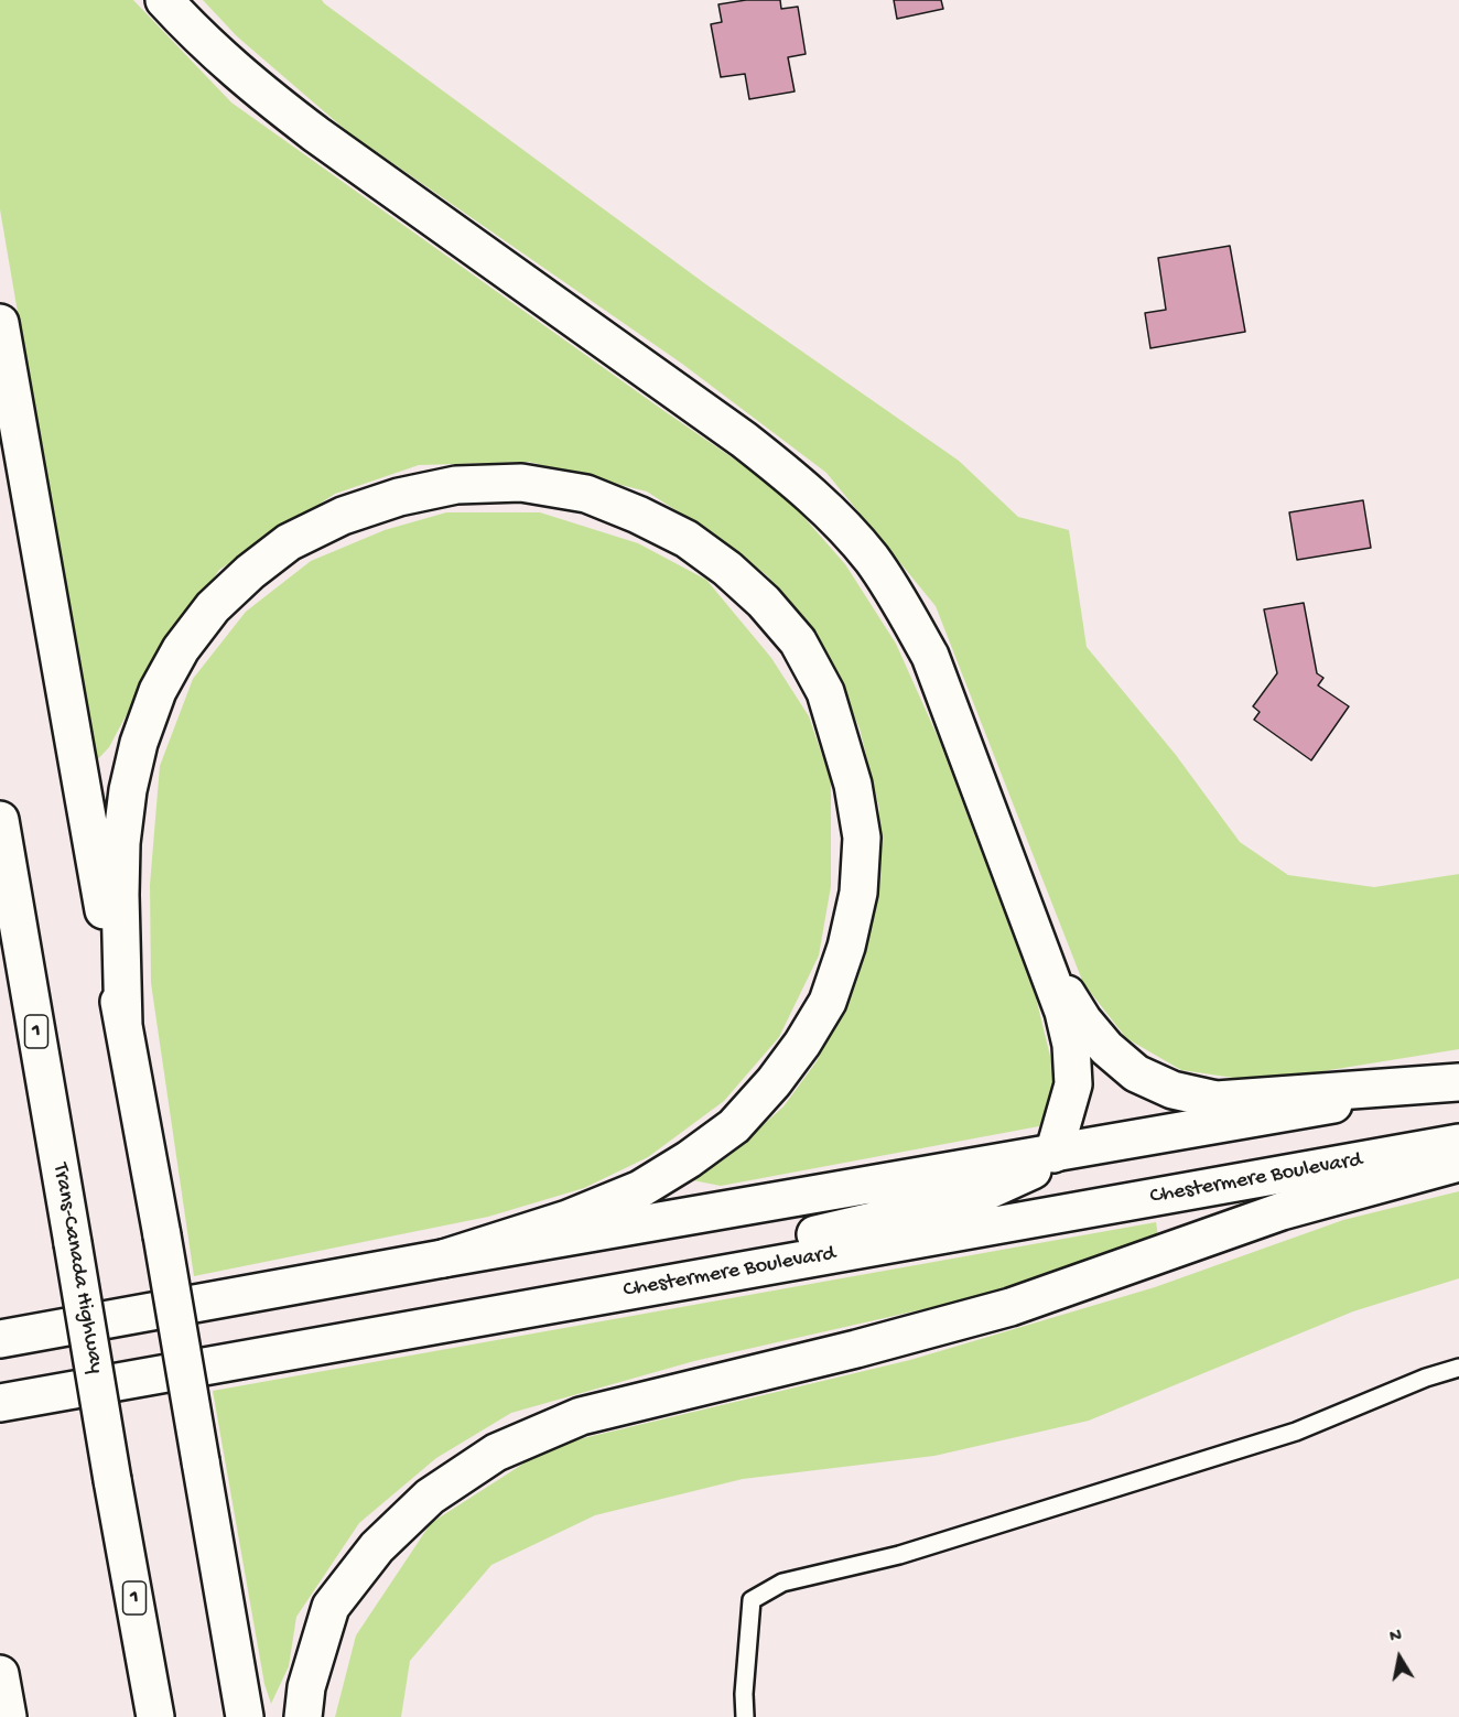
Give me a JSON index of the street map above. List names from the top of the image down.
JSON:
{
  "streets": {
    "main road": ["1", "Chestermere Boulevard", "Trans-Canada Highway"]
  },
  "north": "top"
}
